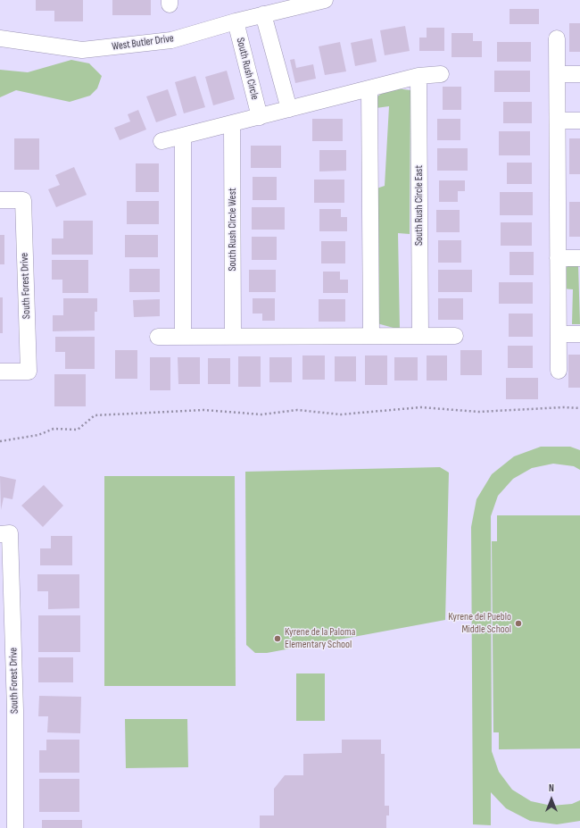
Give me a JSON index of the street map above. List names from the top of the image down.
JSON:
{
  "streets": {
    "street": [
      "West Butler Drive",
      "South Rush Circle",
      "South Rush Circle East",
      "South Rush Circle West",
      "South Forest Drive"
    ]
  },
  "crossings": [
    ["West Butler Drive", "South Rush Circle"]
  ],
  "places": ["Kyrene del Pueblo Middle School", "Kyrene de la Paloma Elementary School"],
  "north": "top"
}
